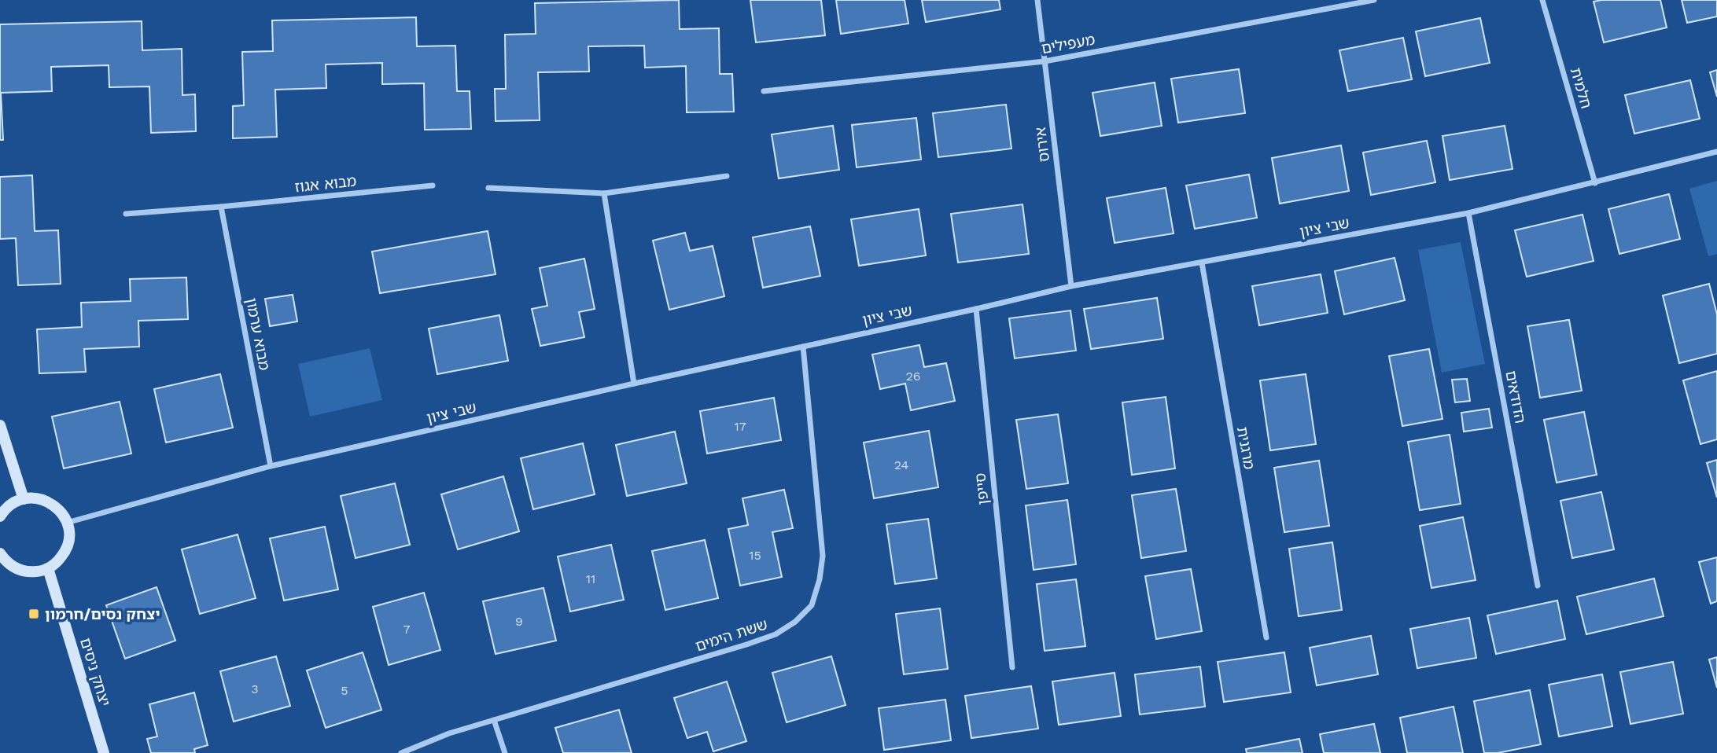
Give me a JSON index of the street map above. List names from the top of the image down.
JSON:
{
  "streets": {
    "street": [
      "מעפילים",
      "חלמית",
      "אירוס",
      "מבוא אגוז",
      "שבי ציון",
      "מבוא ערמון",
      "הדודאים",
      "מרגנית",
      "סייפן",
      "ששת הימים",
      "יצחק ניסים"
    ]
  },
  "crossings": [
    ["מעפילים", "אירוס"],
    ["חלמית", "שבי ציון"],
    ["אירוס", "שבי ציון"],
    ["מבוא אגוז", "מבוא ערמון"],
    ["שבי ציון", "מבוא ערמון"],
    ["שבי ציון", "הדודאים"],
    ["שבי ציון", "מרגנית"],
    ["שבי ציון", "סייפן"],
    ["שבי ציון", "ששת הימים"]
  ],
  "places": {
    "transit": ["יצחק נסים/חרמון"]
  },
  "house_numbers": [
    "26",
    "17",
    "24",
    "15",
    "11",
    "9",
    "7",
    "3",
    "5"
  ]
}
